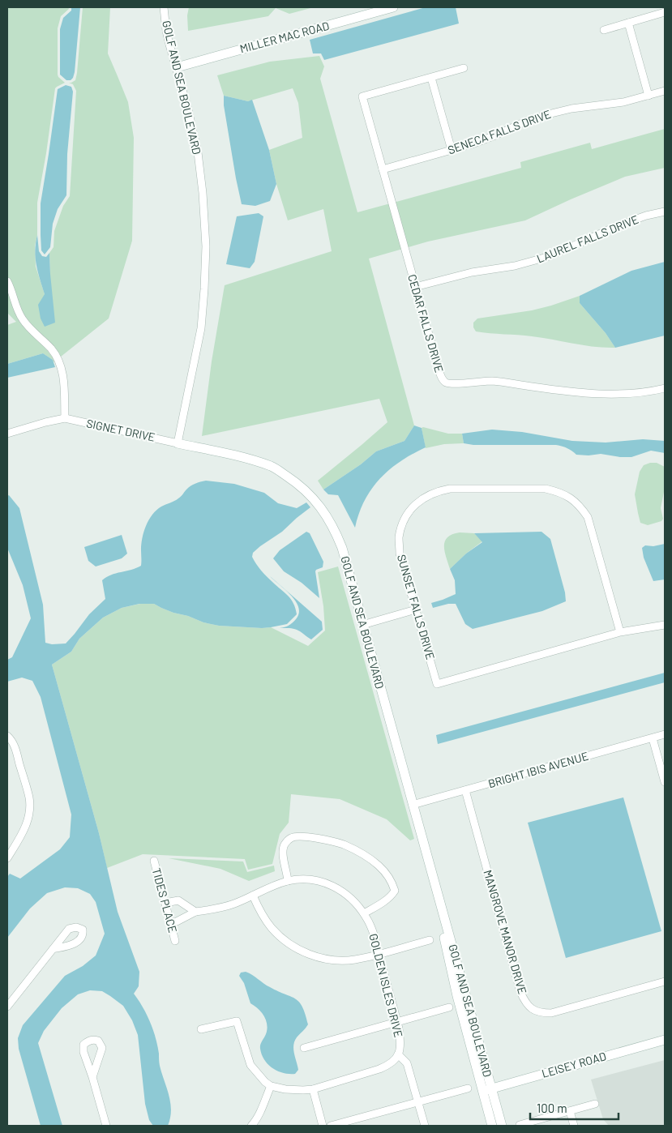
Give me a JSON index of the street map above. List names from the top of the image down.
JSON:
{
  "streets": {
    "street": [
      "MILLER MAC ROAD",
      "GOLF AND SEA BOULEVARD",
      "SENECA FALLS DRIVE",
      "LAUREL FALLS DRIVE",
      "CEDAR FALLS DRIVE",
      "SIGNET DRIVE",
      "SUNSET FALLS DRIVE",
      "BRIGHT IBIS AVENUE",
      "TIDES PLACE",
      "MANGROVE MANOR DRIVE",
      "GOLDEN ISLES DRIVE",
      "LEISEY ROAD"
    ]
  },
  "crossings": [
    ["MILLER MAC ROAD", "GOLF AND SEA BOULEVARD"],
    ["GOLF AND SEA BOULEVARD", "SIGNET DRIVE"],
    ["GOLF AND SEA BOULEVARD", "BRIGHT IBIS AVENUE"],
    ["GOLF AND SEA BOULEVARD", "LEISEY ROAD"],
    ["SENECA FALLS DRIVE", "CEDAR FALLS DRIVE"],
    ["LAUREL FALLS DRIVE", "CEDAR FALLS DRIVE"],
    ["BRIGHT IBIS AVENUE", "MANGROVE MANOR DRIVE"]
  ],
  "scale_bar": "100 m"
}
